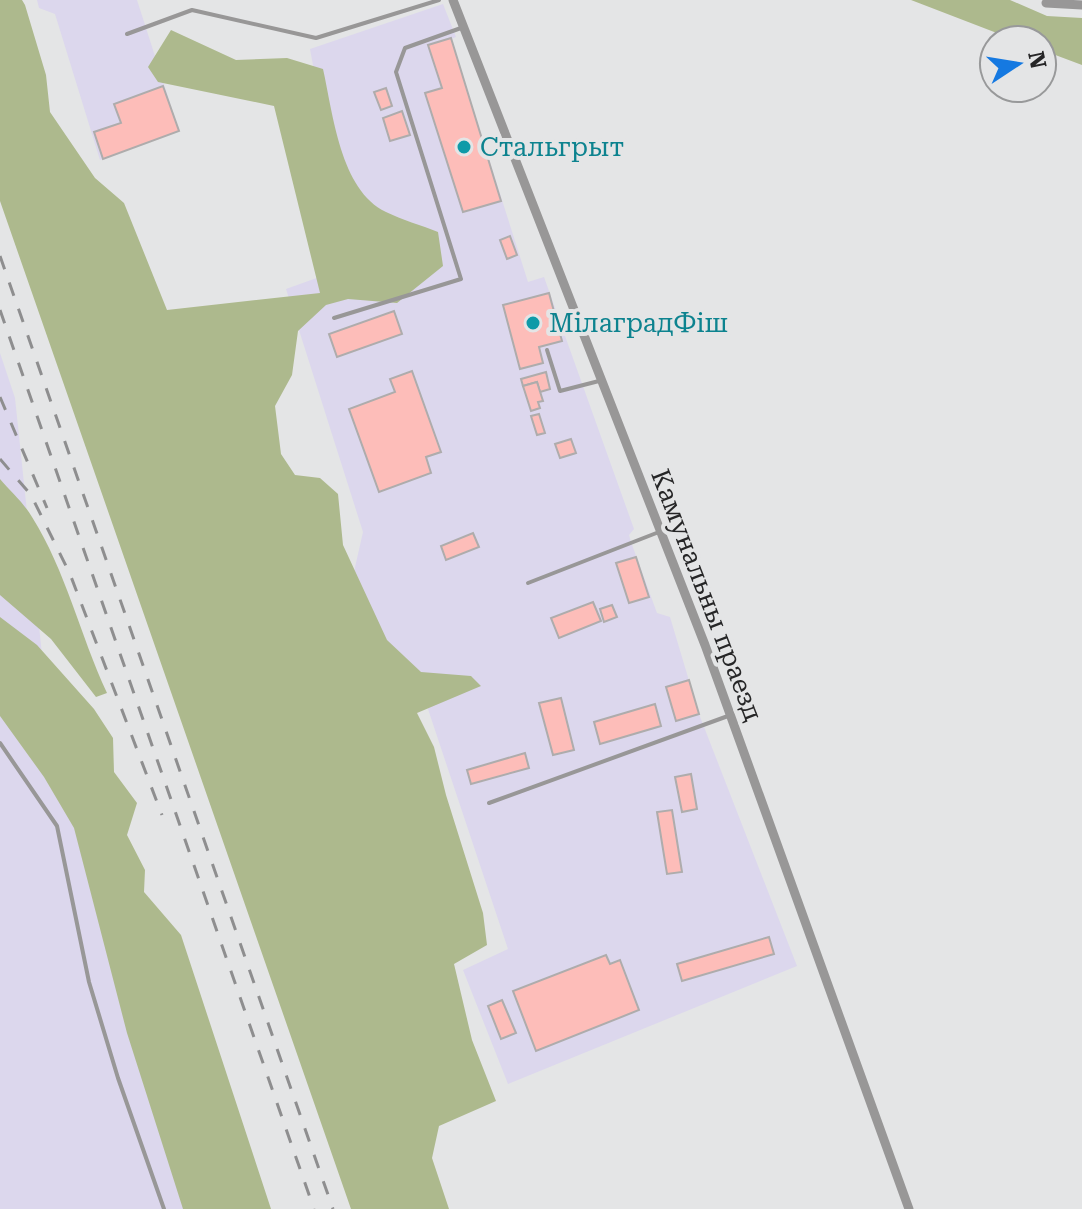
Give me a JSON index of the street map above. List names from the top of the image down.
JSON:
{
  "streets": {
    "street": ["Камунальны праезд"]
  },
  "places": ["Стальгрыт", "МілаградФіш"],
  "north": "right"
}
